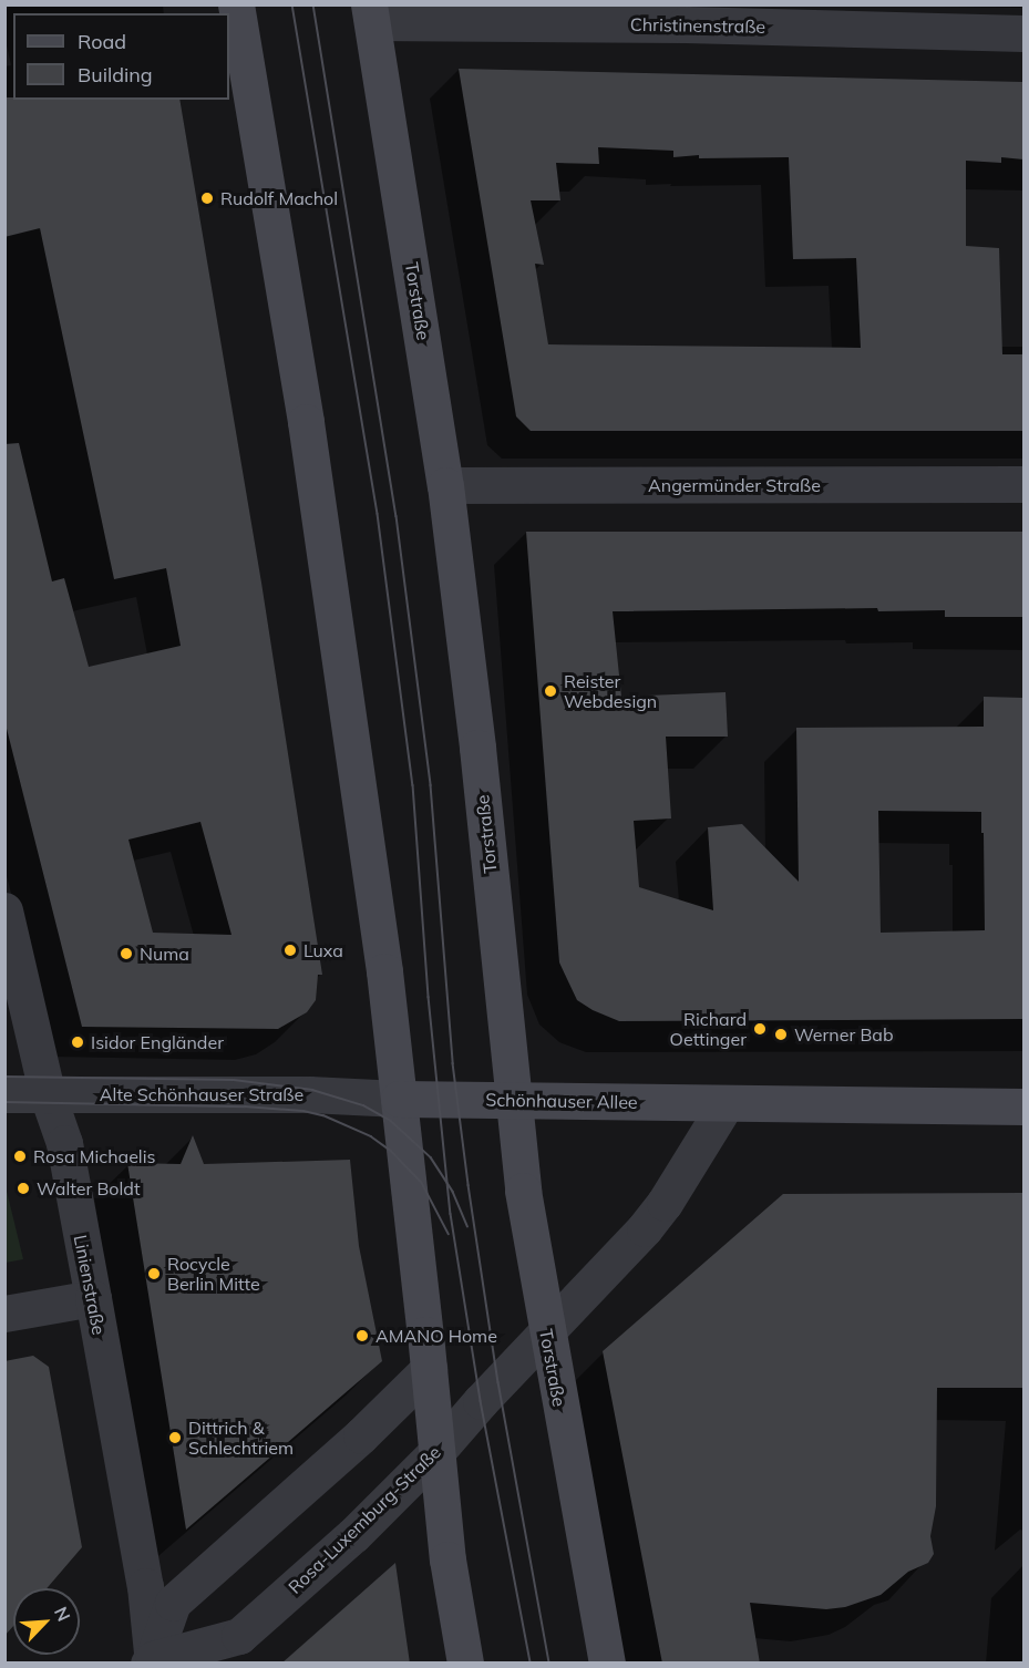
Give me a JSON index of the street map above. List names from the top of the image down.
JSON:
{
  "streets": {
    "main road": ["Torstraße", "Schönhauser Allee"],
    "street": [
      "Christinenstraße",
      "Angermünder Straße",
      "Alte Schönhauser Straße",
      "Linienstraße",
      "Rosa-Luxemburg-Straße"
    ]
  },
  "crossings": [
    ["Christinenstraße", "Torstraße"],
    ["Torstraße", "Angermünder Straße"],
    ["Torstraße", "Schönhauser Allee"],
    ["Torstraße", "Rosa-Luxemburg-Straße"],
    ["Alte Schönhauser Straße", "Schönhauser Allee"],
    ["Alte Schönhauser Straße", "Linienstraße"],
    ["Linienstraße", "Rosa-Luxemburg-Straße"]
  ],
  "places": [
    "Rudolf Machol",
    "Reister Webdesign",
    "Luxa",
    "Numa",
    "Richard Oettinger",
    "Werner Bab",
    "Isidor Engländer",
    "Rosa Michaelis",
    "Walter Boldt",
    "Rocycle Berlin Mitte",
    "AMANO Home",
    "Dittrich & Schlechtriem"
  ],
  "legend": ["Road", "Building"],
  "north": "top right"
}
